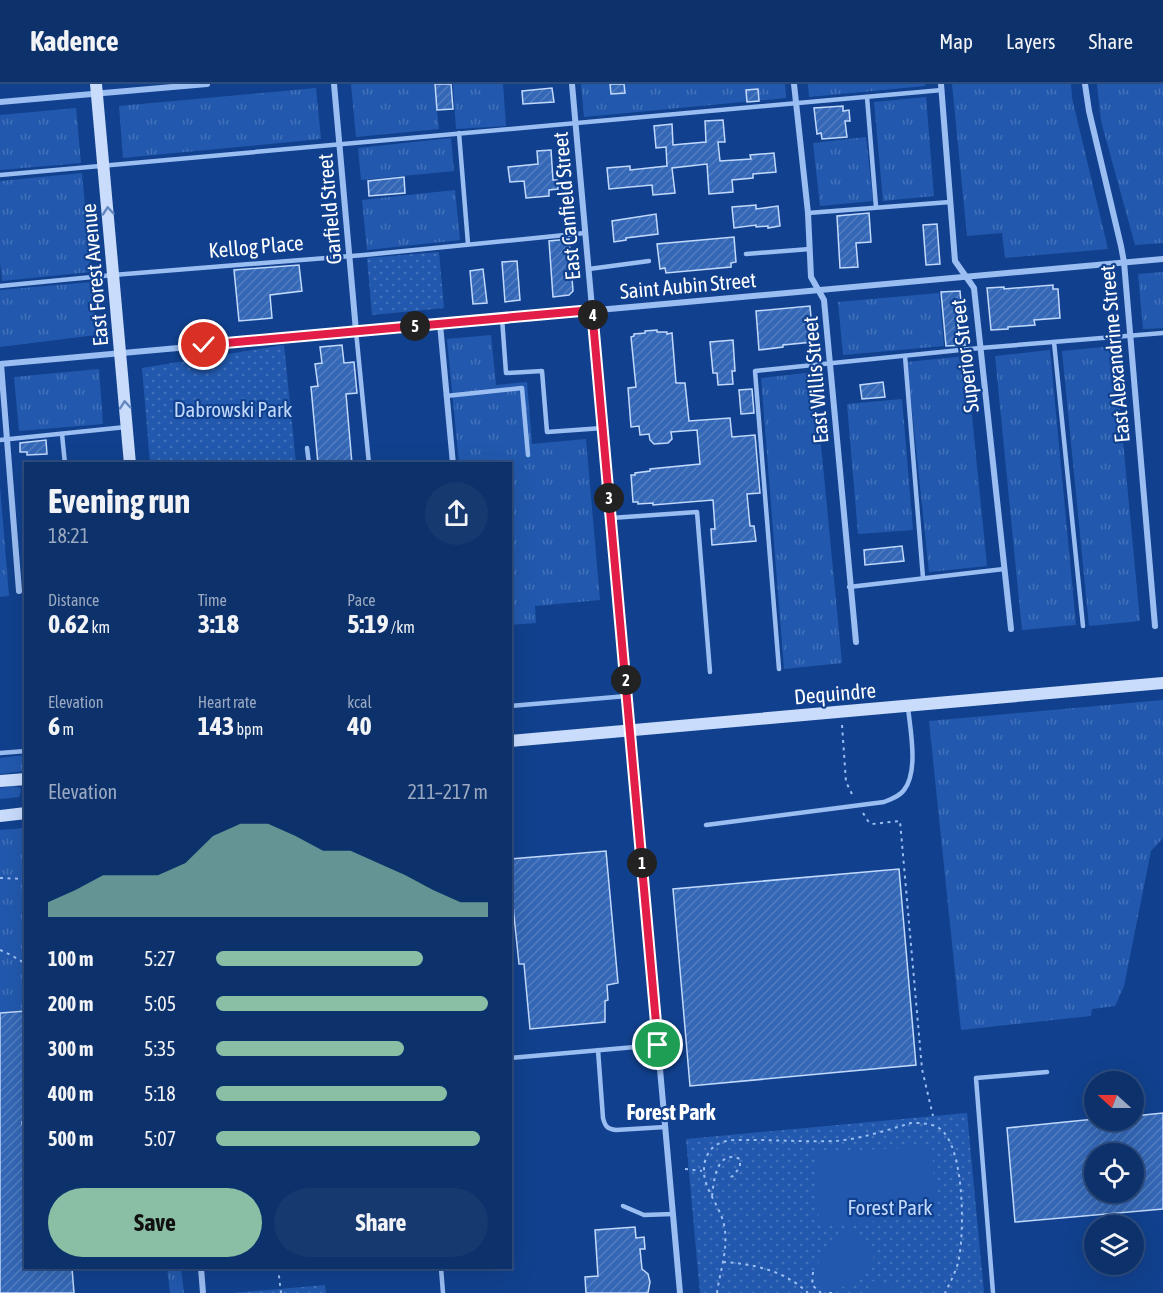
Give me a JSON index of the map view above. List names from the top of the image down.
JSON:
{
  "streets": {
    "street": [
      "East Canfield Street",
      "Garfield Street",
      "East Forest Avenue",
      "Saint Aubin Street",
      "East Alexandrine Street",
      "Superior Street",
      "East Willis Street",
      "Dequindre"
    ],
    "lane": ["Kellog Place"]
  },
  "crossings": [
    ["East Canfield Street", "Kellog Place"],
    ["East Canfield Street", "Saint Aubin Street"],
    ["East Canfield Street", "Dequindre"],
    ["Garfield Street", "Kellog Place"],
    ["Garfield Street", "Saint Aubin Street"],
    ["Kellog Place", "East Forest Avenue"],
    ["East Forest Avenue", "Saint Aubin Street"],
    ["Saint Aubin Street", "East Alexandrine Street"],
    ["Saint Aubin Street", "Superior Street"],
    ["Saint Aubin Street", "East Willis Street"]
  ],
  "one_way": ["East Forest Avenue"],
  "districts": ["Forest Park"],
  "parks": ["Dabrowski Park", "Forest Park"],
  "north": "left",
  "page": {
    "header": "Kadence",
    "nav": ["Map", "Layers", "Share"],
    "pins": [
      "4",
      "5",
      "3",
      "2",
      "1"
    ],
    "heading": ["Evening run", "18:21"],
    "stats": [
      ["Distance", "0.62 km"],
      ["Time", "3:18"],
      ["Pace", "5:19 /km"],
      ["Elevation", "6 m"],
      ["Heart rate", "143 bpm"],
      ["kcal", "40"]
    ],
    "chart": ["Elevation", "211–217 m"],
    "list": [
      {
        "name": "100 m",
        "note": "5:27"
      },
      {
        "name": "200 m",
        "note": "5:05"
      },
      {
        "name": "300 m",
        "note": "5:35"
      },
      {
        "name": "400 m",
        "note": "5:18"
      },
      {
        "name": "500 m",
        "note": "5:07"
      }
    ],
    "buttons": ["Save", "Share"]
  }
}
